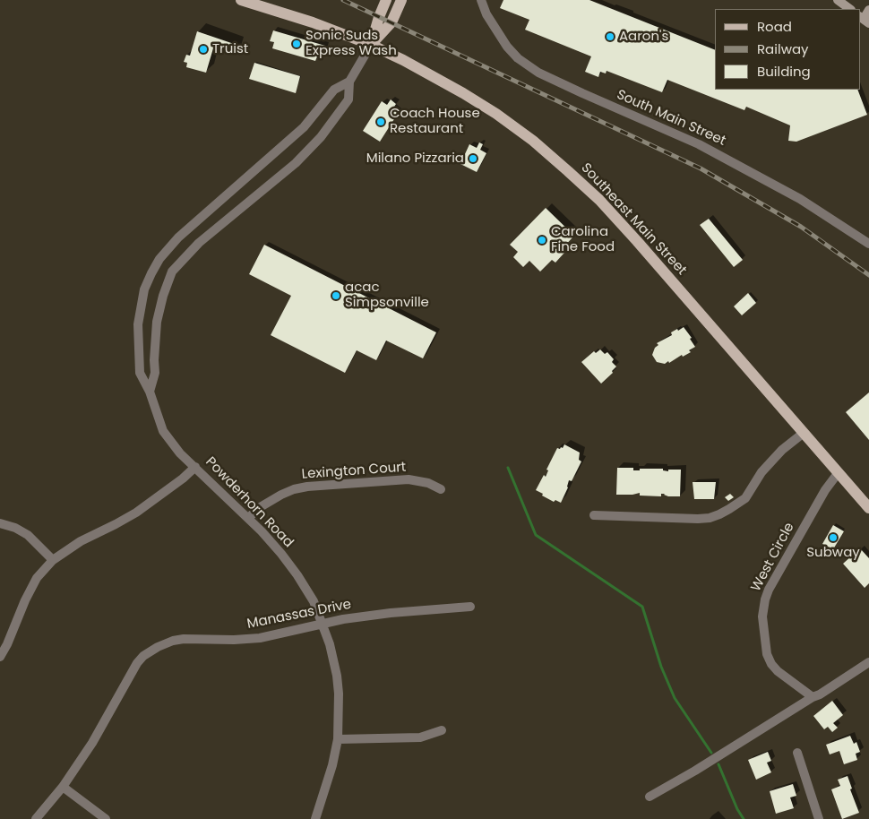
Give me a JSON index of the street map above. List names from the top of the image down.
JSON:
{
  "streets": {
    "main road": ["Southeast Main Street"],
    "street": [
      "South Main Street",
      "Lexington Court",
      "Powderhorn Road",
      "West Circle",
      "Manassas Drive"
    ]
  },
  "crossings": [
    ["Southeast Main Street", "Powderhorn Road"],
    ["Southeast Main Street", "West Circle"],
    ["Lexington Court", "Powderhorn Road"],
    ["Powderhorn Road", "Manassas Drive"]
  ],
  "places": [
    "Aaron's",
    "Sonic Suds Express Wash",
    "Truist",
    "Coach House Restaurant",
    "Milano Pizzaria",
    "Carolina Fine Food",
    "acac Simpsonville",
    "Subway"
  ],
  "legend": ["Road", "Railway", "Building"]
}
